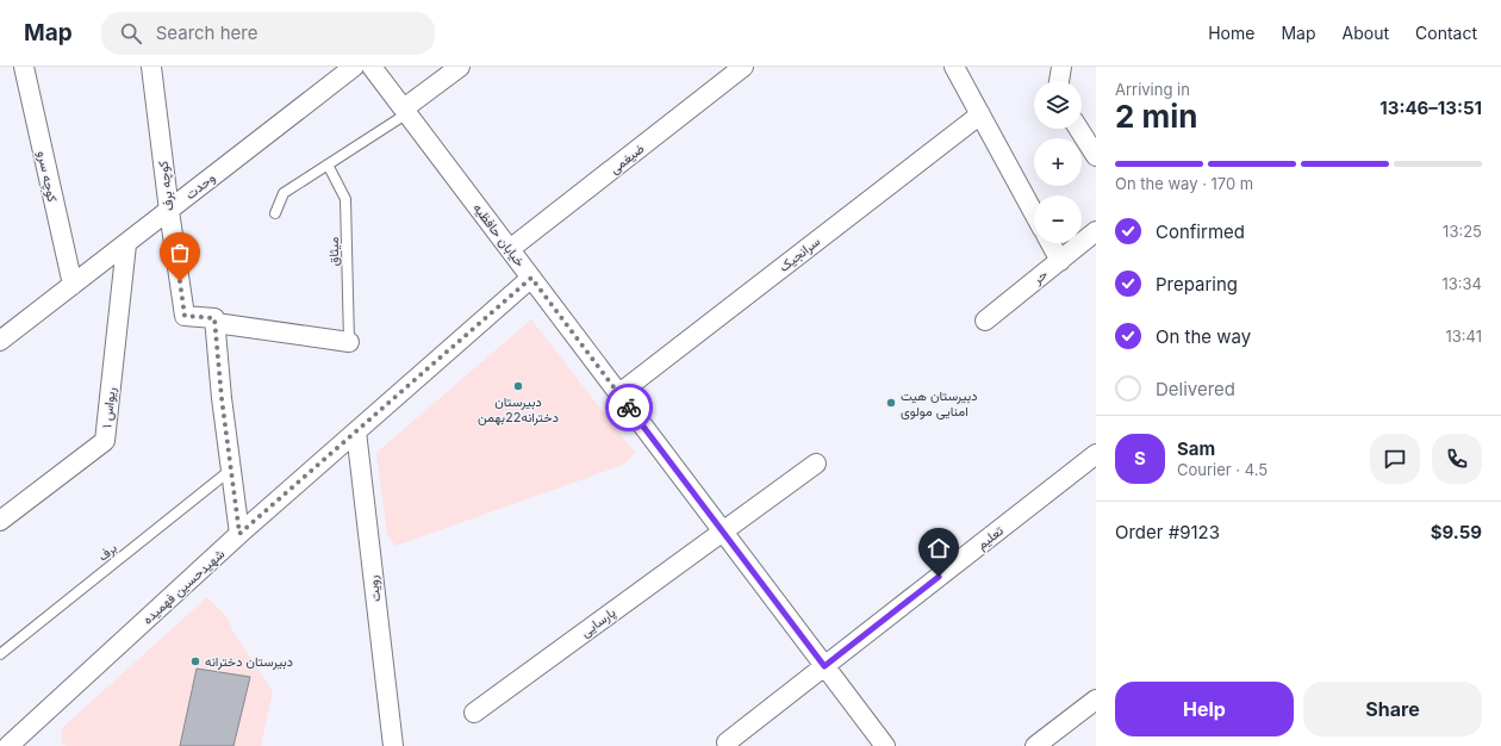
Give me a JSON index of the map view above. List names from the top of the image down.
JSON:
{
  "streets": {
    "street": [
      "ضیغمی",
      "کوچه سرو",
      "کوچه برف",
      "وحدت",
      "خیابان حافظیه",
      "سرانجیک",
      "حر",
      "ریواس ۱",
      "تعلیم",
      "شهیدحسین فهمیده",
      "رویت",
      "پارسایی"
    ],
    "lane": ["میثاق", "برف"]
  },
  "crossings": [
    ["ضیغمی", "خیابان حافظیه"],
    ["کوچه سرو", "وحدت"],
    ["کوچه برف", "وحدت"],
    ["وحدت", "ریواس ۱"],
    ["خیابان حافظیه", "سرانجیک"],
    ["خیابان حافظیه", "تعلیم"],
    ["خیابان حافظیه", "شهیدحسین فهمیده"],
    ["خیابان حافظیه", "پارسایی"],
    ["شهیدحسین فهمیده", "رویت"]
  ],
  "places": ["دبیرستان دخترانه22بهمن", "دبیرستان هیت امنایی مولوی", "دبیرستان دخترانه"],
  "page": {
    "header": "Map",
    "search": "Search here",
    "nav": [
      "Home",
      "Map",
      "About",
      "Contact"
    ],
    "heading": ["2 min", "Arriving in", "13:46–13:51"],
    "panel": [
      "Sam",
      "Courier · 4.5",
      "Order #9123",
      "$9.59"
    ],
    "map_buttons": ["+", "−"],
    "bar": "On the way · 170 m",
    "list": [
      ["Confirmed", "13:25"],
      ["Preparing", "13:34"],
      ["On the way", "13:41"],
      "Delivered"
    ],
    "round": "S",
    "buttons": ["Help", "Share"]
  }
}
